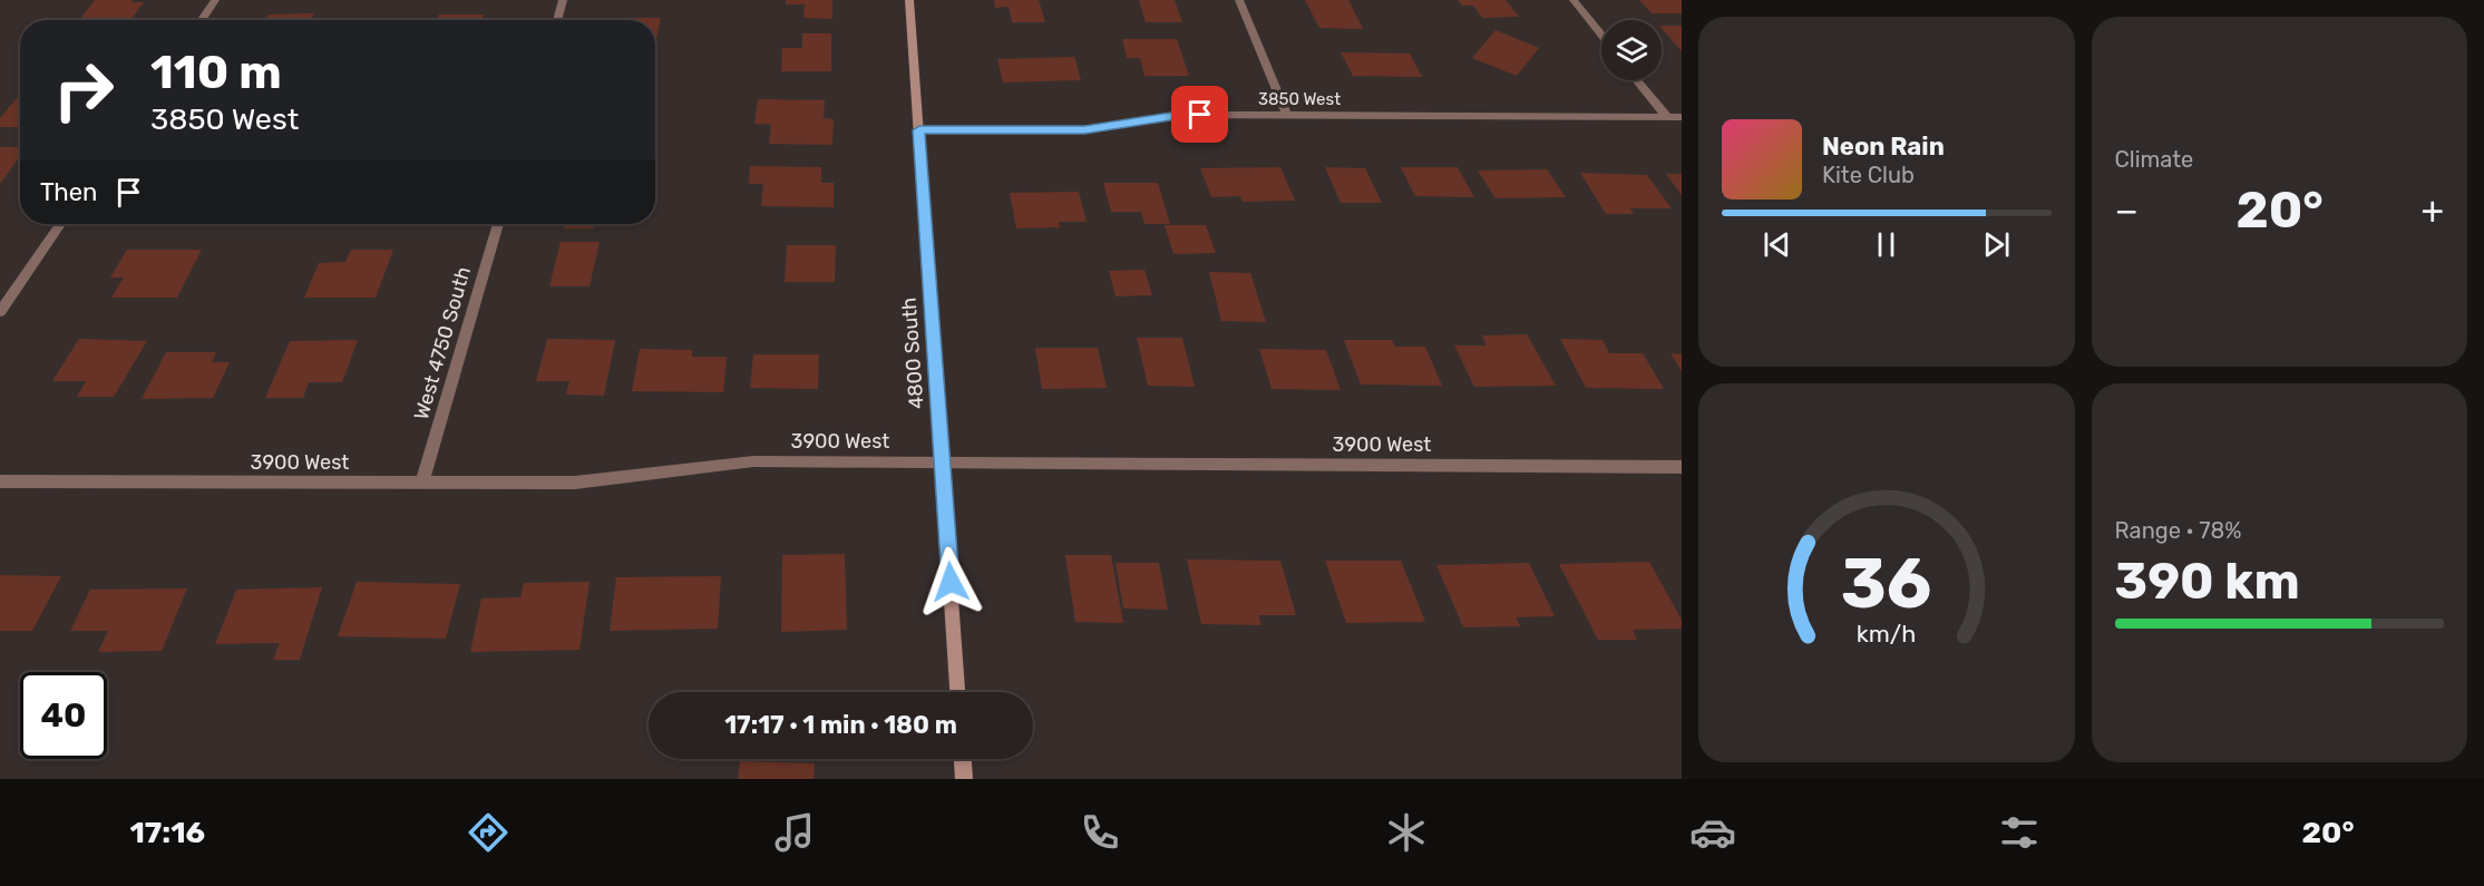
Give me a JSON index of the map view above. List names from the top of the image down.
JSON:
{
  "streets": {
    "street": [
      "3850 West",
      "West 4750 South",
      "4800 South",
      "3900 West"
    ]
  },
  "crossings": [
    ["3850 West", "4800 South"],
    ["West 4750 South", "3900 West"],
    ["4800 South", "3900 West"]
  ],
  "page": {
    "tile": [
      "Climate",
      ["Range · 78%", "390 km"]
    ],
    "turn": ["110 m", "3850 West"],
    "song": ["Neon Rain", "Kite Club"],
    "then": "Then",
    "heat": ["−", "20°", "+"],
    "limit": "40",
    "trip": "17:17 · 1 min · 180 m",
    "tabs": ["17:16", "20°"],
    "gauge": ["36", "km/h"]
  }
}
